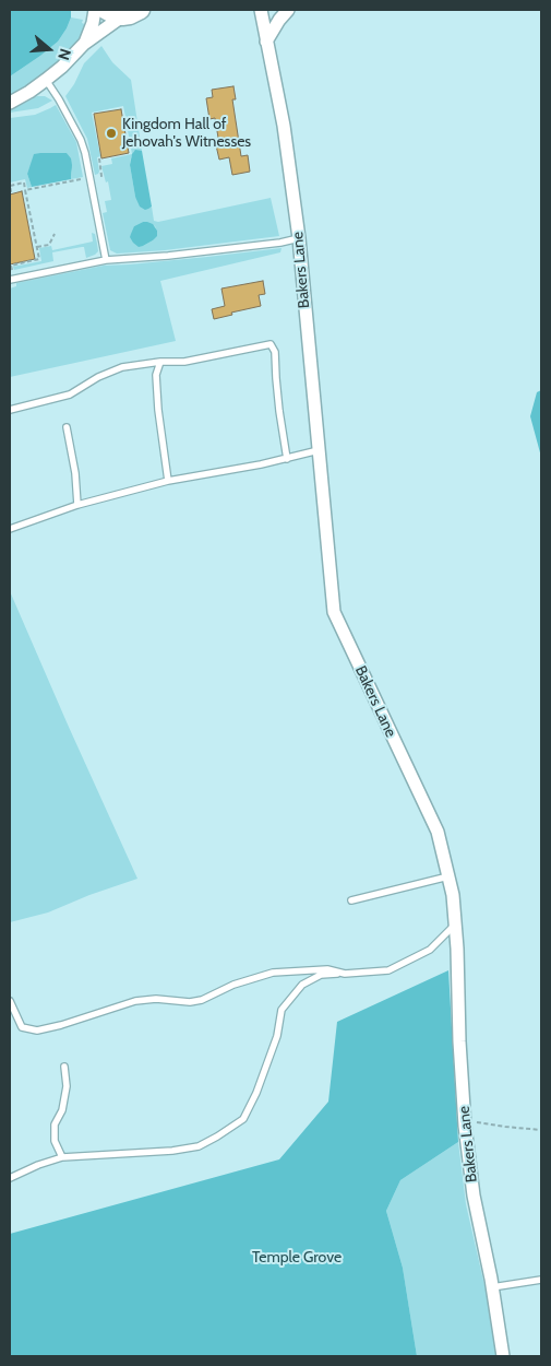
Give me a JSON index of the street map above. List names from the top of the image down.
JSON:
{
  "streets": {
    "street": ["Bakers Lane"]
  },
  "parks": ["Temple Grove"],
  "places": ["Kingdom Hall of Jehovah's Witnesses"],
  "north": "right"
}
